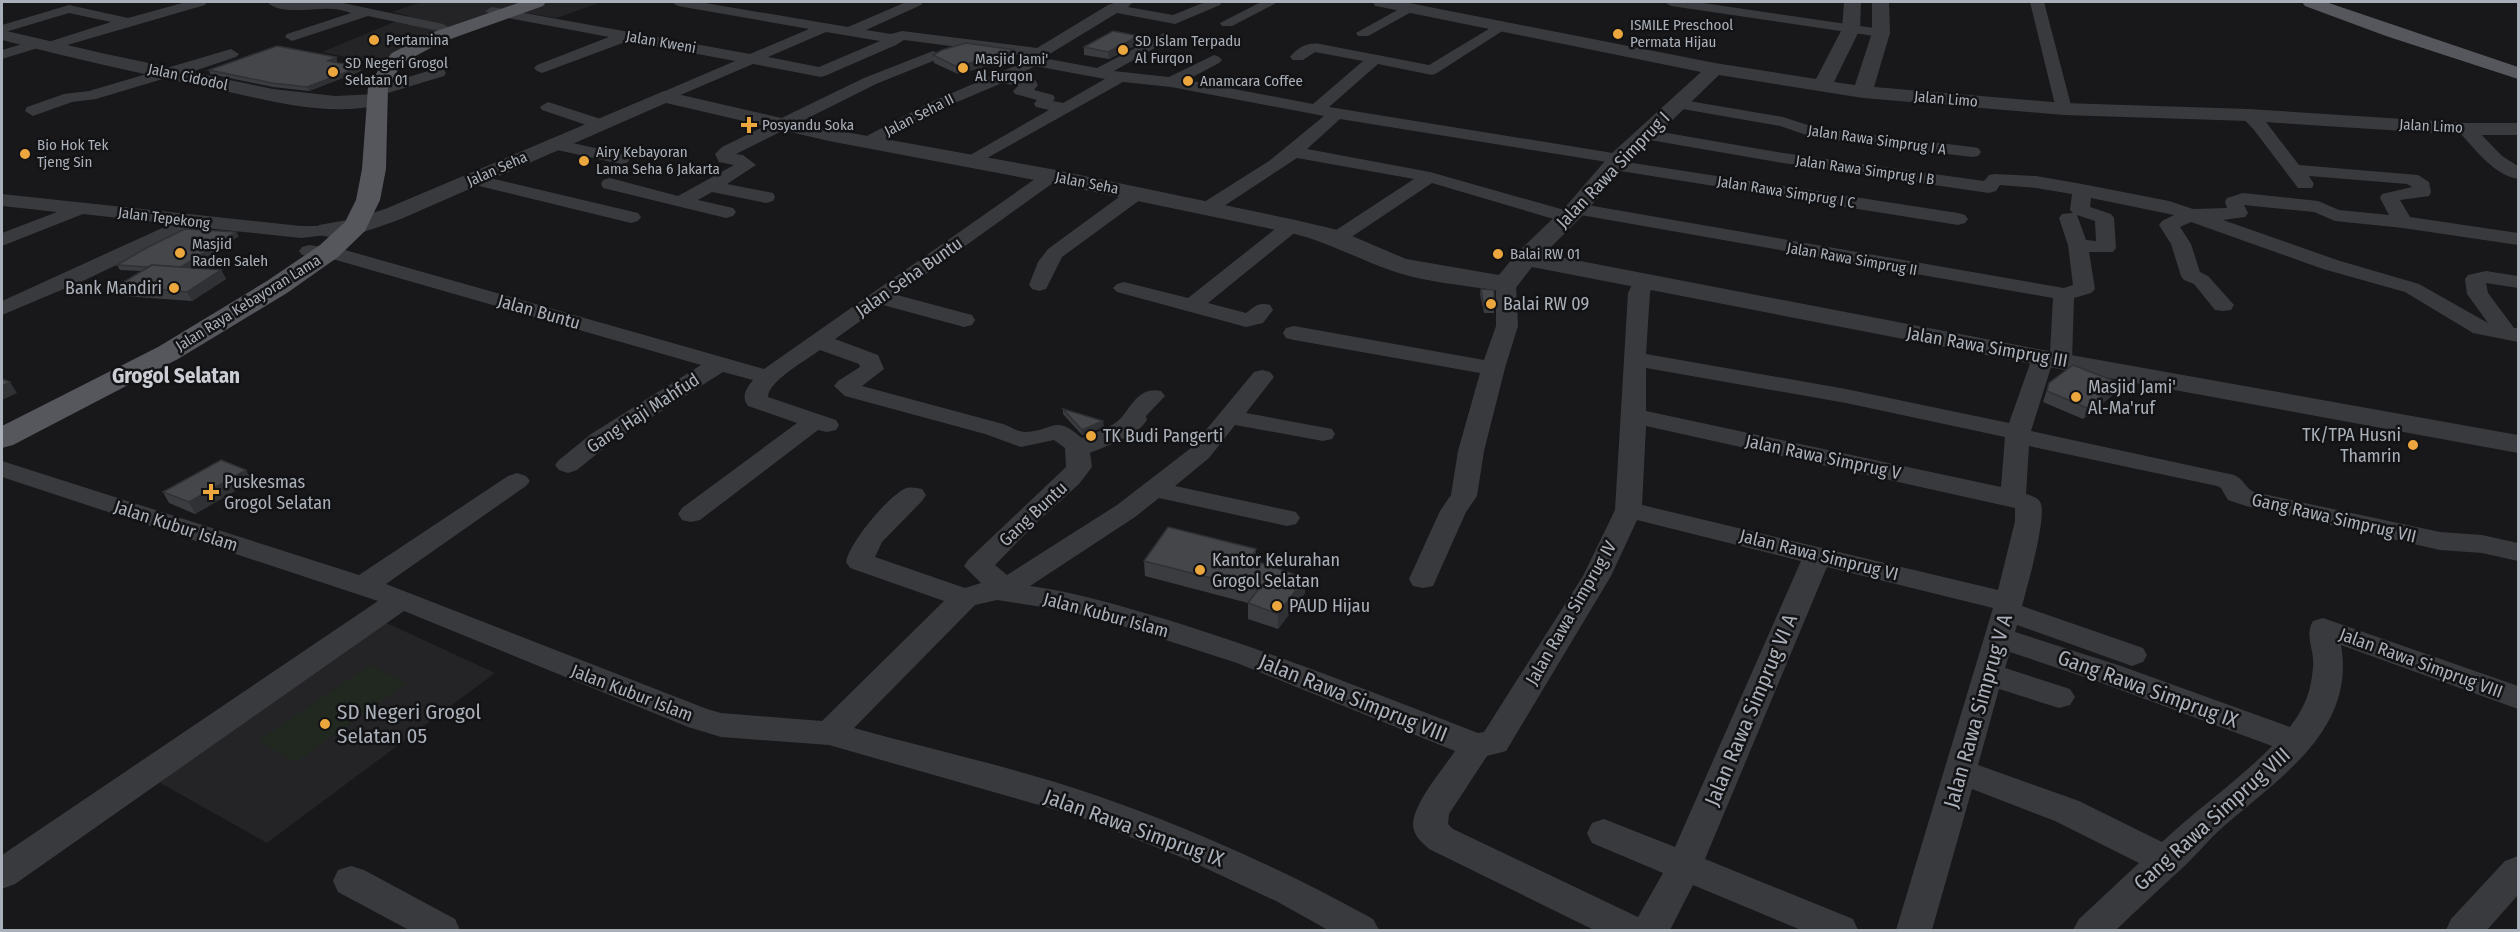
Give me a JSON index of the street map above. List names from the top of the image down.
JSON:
{
  "streets": {
    "main road": ["Jalan Raya Kebayoran Lama"],
    "street": [
      "Jalan Kweni",
      "Jalan Cidodol",
      "Jalan Limo",
      "Jalan Seha II",
      "Jalan Rawa Simprug I A",
      "Jalan Seha",
      "Jalan Rawa Simprug I",
      "Jalan Rawa Simprug I B",
      "Jalan Rawa Simprug I C",
      "Jalan Tepekong",
      "Jalan Rawa Simprug II",
      "Jalan Seha Buntu",
      "Jalan Buntu",
      "Jalan Rawa Simprug III",
      "Gang Haji Mahfud",
      "Jalan Rawa Simprug V",
      "Gang Buntu",
      "Gang Rawa Simprug VII",
      "Jalan Kubur Islam",
      "Jalan Rawa Simprug VI",
      "Jalan Rawa Simprug IV",
      "Jalan Rawa Simprug VIII",
      "Gang Rawa Simprug IX",
      "Jalan Rawa Simprug VI A",
      "Jalan Rawa Simprug V A",
      "Gang Rawa Simprug VIII",
      "Jalan Rawa Simprug IX"
    ]
  },
  "crossings": [
    ["Jalan Kweni", "Jalan Seha"],
    ["Jalan Kweni", "Jalan Raya Kebayoran Lama"],
    ["Jalan Cidodol", "Jalan Raya Kebayoran Lama"],
    ["Jalan Limo", "Jalan Rawa Simprug I"],
    ["Jalan Seha II", "Jalan Seha"],
    ["Jalan Seha II", "Jalan Rawa Simprug I C"],
    ["Jalan Rawa Simprug I A", "Jalan Rawa Simprug I"],
    ["Jalan Seha", "Jalan Rawa Simprug I"],
    ["Jalan Seha", "Jalan Seha Buntu"],
    ["Jalan Seha", "Jalan Raya Kebayoran Lama"],
    ["Jalan Rawa Simprug I", "Jalan Rawa Simprug I B"],
    ["Jalan Rawa Simprug I", "Jalan Rawa Simprug I C"],
    ["Jalan Rawa Simprug I", "Jalan Rawa Simprug II"],
    ["Jalan Rawa Simprug I", "Jalan Rawa Simprug III"],
    ["Jalan Tepekong", "Jalan Raya Kebayoran Lama"],
    ["Jalan Tepekong", "Jalan Buntu"],
    ["Jalan Seha Buntu", "Jalan Buntu"],
    ["Jalan Raya Kebayoran Lama", "Jalan Buntu"],
    ["Jalan Buntu", "Gang Haji Mahfud"],
    ["Jalan Rawa Simprug III", "Jalan Rawa Simprug IV"],
    ["Jalan Rawa Simprug V", "Jalan Rawa Simprug IV"],
    ["Jalan Rawa Simprug V", "Jalan Rawa Simprug V A"],
    ["Gang Buntu", "Jalan Kubur Islam"],
    ["Jalan Kubur Islam", "Jalan Rawa Simprug VIII"],
    ["Jalan Kubur Islam", "Jalan Rawa Simprug IX"],
    ["Jalan Rawa Simprug VI", "Jalan Rawa Simprug IV"],
    ["Jalan Rawa Simprug VI", "Gang Rawa Simprug IX"],
    ["Jalan Rawa Simprug VI", "Jalan Rawa Simprug VI A"],
    ["Jalan Rawa Simprug VI", "Jalan Rawa Simprug V A"],
    ["Jalan Rawa Simprug IV", "Jalan Rawa Simprug VIII"],
    ["Jalan Rawa Simprug VIII", "Gang Rawa Simprug VIII"],
    ["Gang Rawa Simprug IX", "Jalan Rawa Simprug V A"],
    ["Gang Rawa Simprug IX", "Gang Rawa Simprug VIII"]
  ],
  "districts": ["Grogol Selatan"],
  "places": {
    "other": [
      "ISMILE Preschool Permata Hijau",
      "Pertamina",
      "SD Islam Terpadu Al Furqon",
      "Masjid Jami' Al Furqon",
      "SD Negeri Grogol Selatan 01",
      "Anamcara Coffee",
      "Bio Hok Tek Tjeng Sin",
      "Airy Kebayoran Lama Seha 6 Jakarta",
      "Masjid Raden Saleh",
      "Balai RW 01",
      "Bank Mandiri",
      "Balai RW 09",
      "Masjid Jami' Al-Ma'ruf",
      "TK Budi Pangerti",
      "TK/TPA Husni Thamrin",
      "Kantor Kelurahan Grogol Selatan",
      "PAUD Hijau",
      "SD Negeri Grogol Selatan 05"
    ],
    "health": ["Posyandu Soka", "Puskesmas Grogol Selatan"]
  }
}
